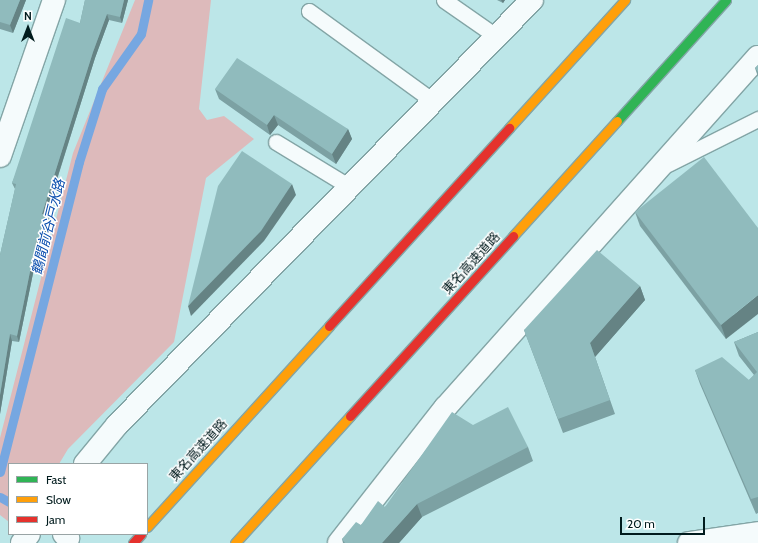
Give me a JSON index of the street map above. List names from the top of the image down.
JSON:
{
  "streets": {
    "highway": ["東名高速道路"]
  },
  "water": ["鶴間前谷戸水路"],
  "legend": ["Fast", "Slow", "Jam"],
  "scale_bar": "20 m",
  "north": "top"
}
